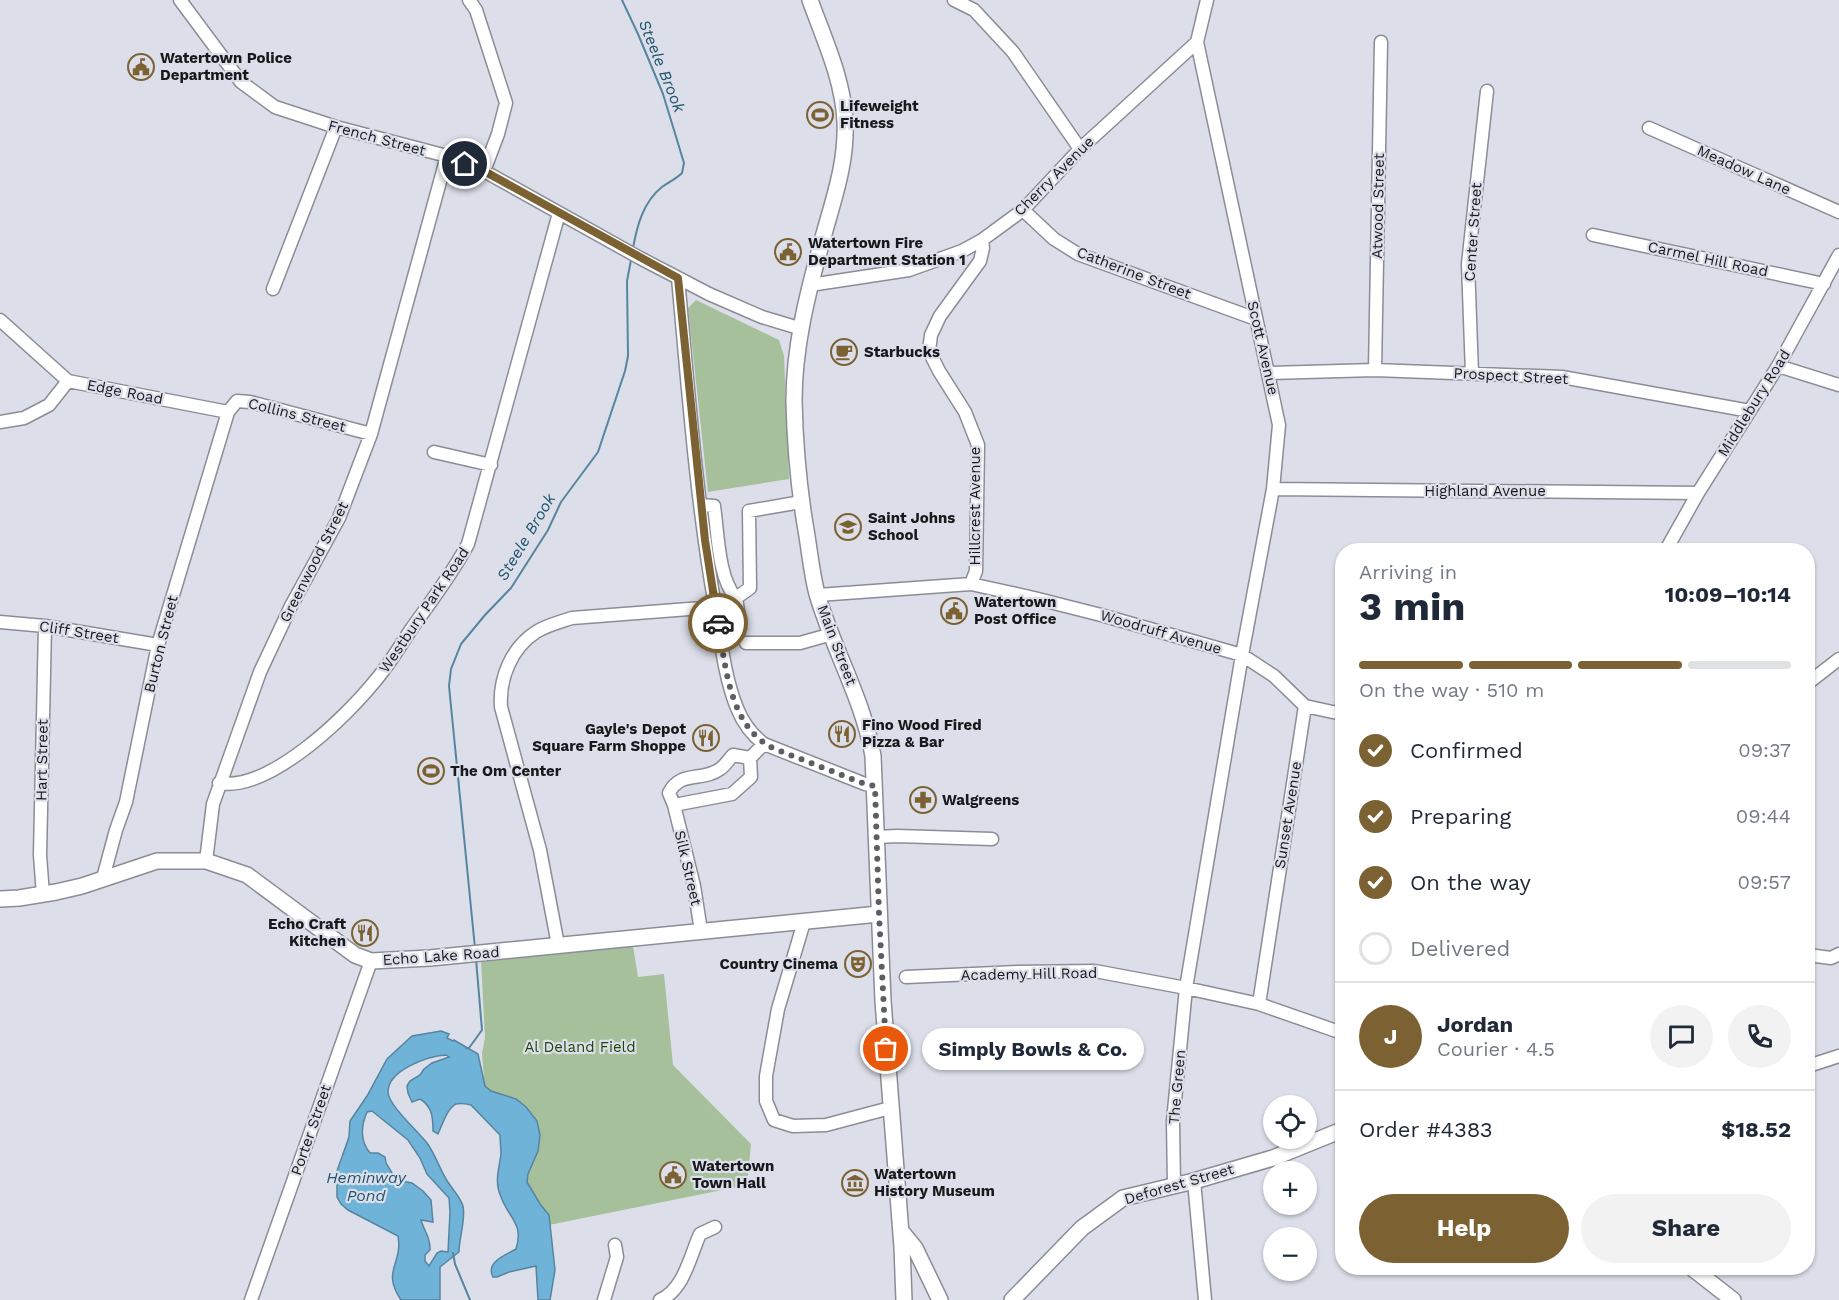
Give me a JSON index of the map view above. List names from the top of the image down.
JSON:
{
  "streets": {
    "main road": ["Main Street", "Echo Lake Road", "Deforest Street"],
    "street": [
      "French Street",
      "Meadow Lane",
      "Cherry Avenue",
      "Atwood Street",
      "Center Street",
      "Carmel Hill Road",
      "Catherine Street",
      "Scott Avenue",
      "Prospect Street",
      "Edge Road",
      "Middlebury Road",
      "Collins Street",
      "Highland Avenue",
      "Hillcrest Avenue",
      "Greenwood Street",
      "Westbury Park Road",
      "Cliff Street",
      "Woodruff Avenue",
      "Burton Street",
      "Hart Street",
      "Sunset Avenue",
      "Silk Street",
      "Academy Hill Road",
      "The Green",
      "Porter Street"
    ]
  },
  "crossings": [
    ["French Street", "Greenwood Street"],
    ["French Street", "Westbury Park Road"],
    ["French Street", "Main Street"],
    ["Cherry Avenue", "Catherine Street"],
    ["Cherry Avenue", "Scott Avenue"],
    ["Cherry Avenue", "Hillcrest Avenue"],
    ["Cherry Avenue", "Main Street"],
    ["Atwood Street", "Prospect Street"],
    ["Center Street", "Prospect Street"],
    ["Carmel Hill Road", "Middlebury Road"],
    ["Catherine Street", "Scott Avenue"],
    ["Scott Avenue", "Prospect Street"],
    ["Scott Avenue", "Highland Avenue"],
    ["Scott Avenue", "Woodruff Avenue"],
    ["Prospect Street", "Middlebury Road"],
    ["Edge Road", "Collins Street"],
    ["Edge Road", "Burton Street"],
    ["Middlebury Road", "Highland Avenue"],
    ["Collins Street", "Greenwood Street"],
    ["Collins Street", "Burton Street"],
    ["Hillcrest Avenue", "Woodruff Avenue"],
    ["Greenwood Street", "Westbury Park Road"],
    ["Greenwood Street", "Echo Lake Road"],
    ["Cliff Street", "Burton Street"],
    ["Cliff Street", "Hart Street"],
    ["Woodruff Avenue", "Main Street"],
    ["Woodruff Avenue", "Academy Hill Road"],
    ["Woodruff Avenue", "The Green"],
    ["Burton Street", "Echo Lake Road"],
    ["Main Street", "Echo Lake Road"],
    ["Hart Street", "Echo Lake Road"],
    ["Sunset Avenue", "Academy Hill Road"],
    ["Silk Street", "Echo Lake Road"],
    ["Echo Lake Road", "Porter Street"],
    ["Academy Hill Road", "The Green"],
    ["The Green", "Deforest Street"]
  ],
  "water": ["Steele Brook", "Heminway Pond"],
  "parks": ["Al Deland Field"],
  "places": {
    "public building": [
      "Watertown Police Department",
      "Watertown Fire Department Station 1",
      "Watertown Post Office",
      "Watertown Town Hall"
    ],
    "sports": ["Lifeweight Fitness", "The Om Center"],
    "cafe": ["Starbucks"],
    "school or university": ["Saint Johns School"],
    "restaurant": ["Fino Wood Fired Pizza & Bar", "Gayle's Depot Square Farm Shoppe", "Echo Craft Kitchen"],
    "pharmacy": ["Walgreens"],
    "theatre": ["Country Cinema"],
    "other": ["Simply Bowls & Co."],
    "museum": ["Watertown History Museum"]
  },
  "page": {
    "heading": ["3 min", "Arriving in", "10:09–10:14"],
    "panel": [
      "Jordan",
      "Courier · 4.5",
      "Order #4383",
      "$18.52"
    ],
    "bar": "On the way · 510 m",
    "list": [
      ["Confirmed", "09:37"],
      ["Preparing", "09:44"],
      ["On the way", "09:57"],
      "Delivered"
    ],
    "round": "J",
    "bubble": "Simply Bowls & Co.",
    "map_buttons": ["+", "−"],
    "buttons": ["Help", "Share"]
  }
}
